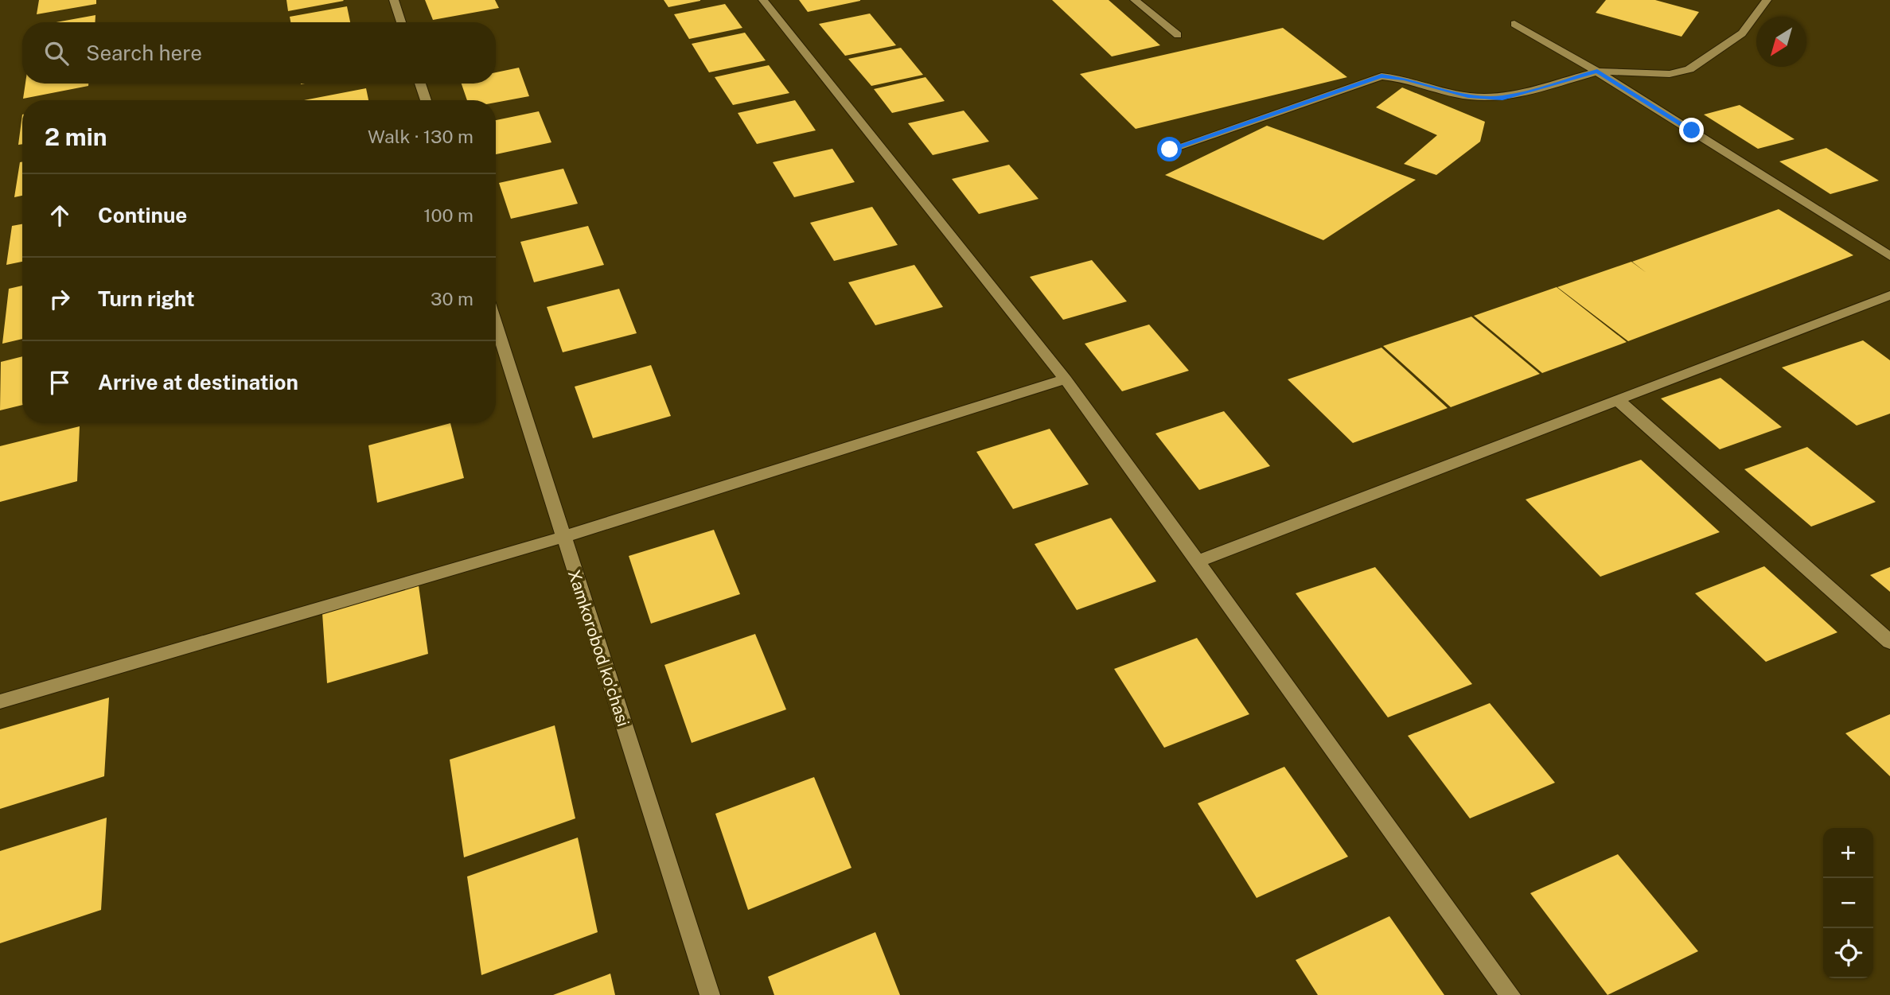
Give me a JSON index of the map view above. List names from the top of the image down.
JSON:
{
  "streets": {
    "street": ["Xamkorobod ko'chasi"]
  },
  "north": "bottom left",
  "page": {
    "search": "Search here",
    "heading": ["2 min", "Walk · 130 m"],
    "list": [
      ["Continue", "100 m"],
      ["Turn right", "30 m"],
      "Arrive at destination"
    ],
    "map_buttons": ["+", "−"]
  }
}
